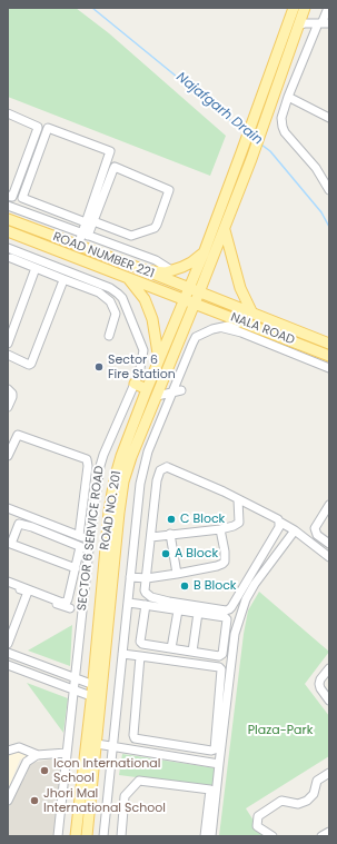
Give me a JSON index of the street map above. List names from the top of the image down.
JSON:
{
  "streets": {
    "main road": ["ROAD NUMBER 221", "NALA ROAD", "ROAD NO. 201"],
    "street": ["SECTOR 6 SERVICE ROAD"]
  },
  "crossings": [
    ["ROAD NUMBER 221", "NALA ROAD"],
    ["ROAD NUMBER 221", "ROAD NO. 201"],
    ["NALA ROAD", "ROAD NO. 201"]
  ],
  "water": ["Najafgarh Drain"],
  "parks": ["Plaza-Park"],
  "places": [
    "Sector 6 Fire Station",
    "C Block",
    "A Block",
    "B Block",
    "Icon International School",
    "Jhori Mal International School"
  ]
}
